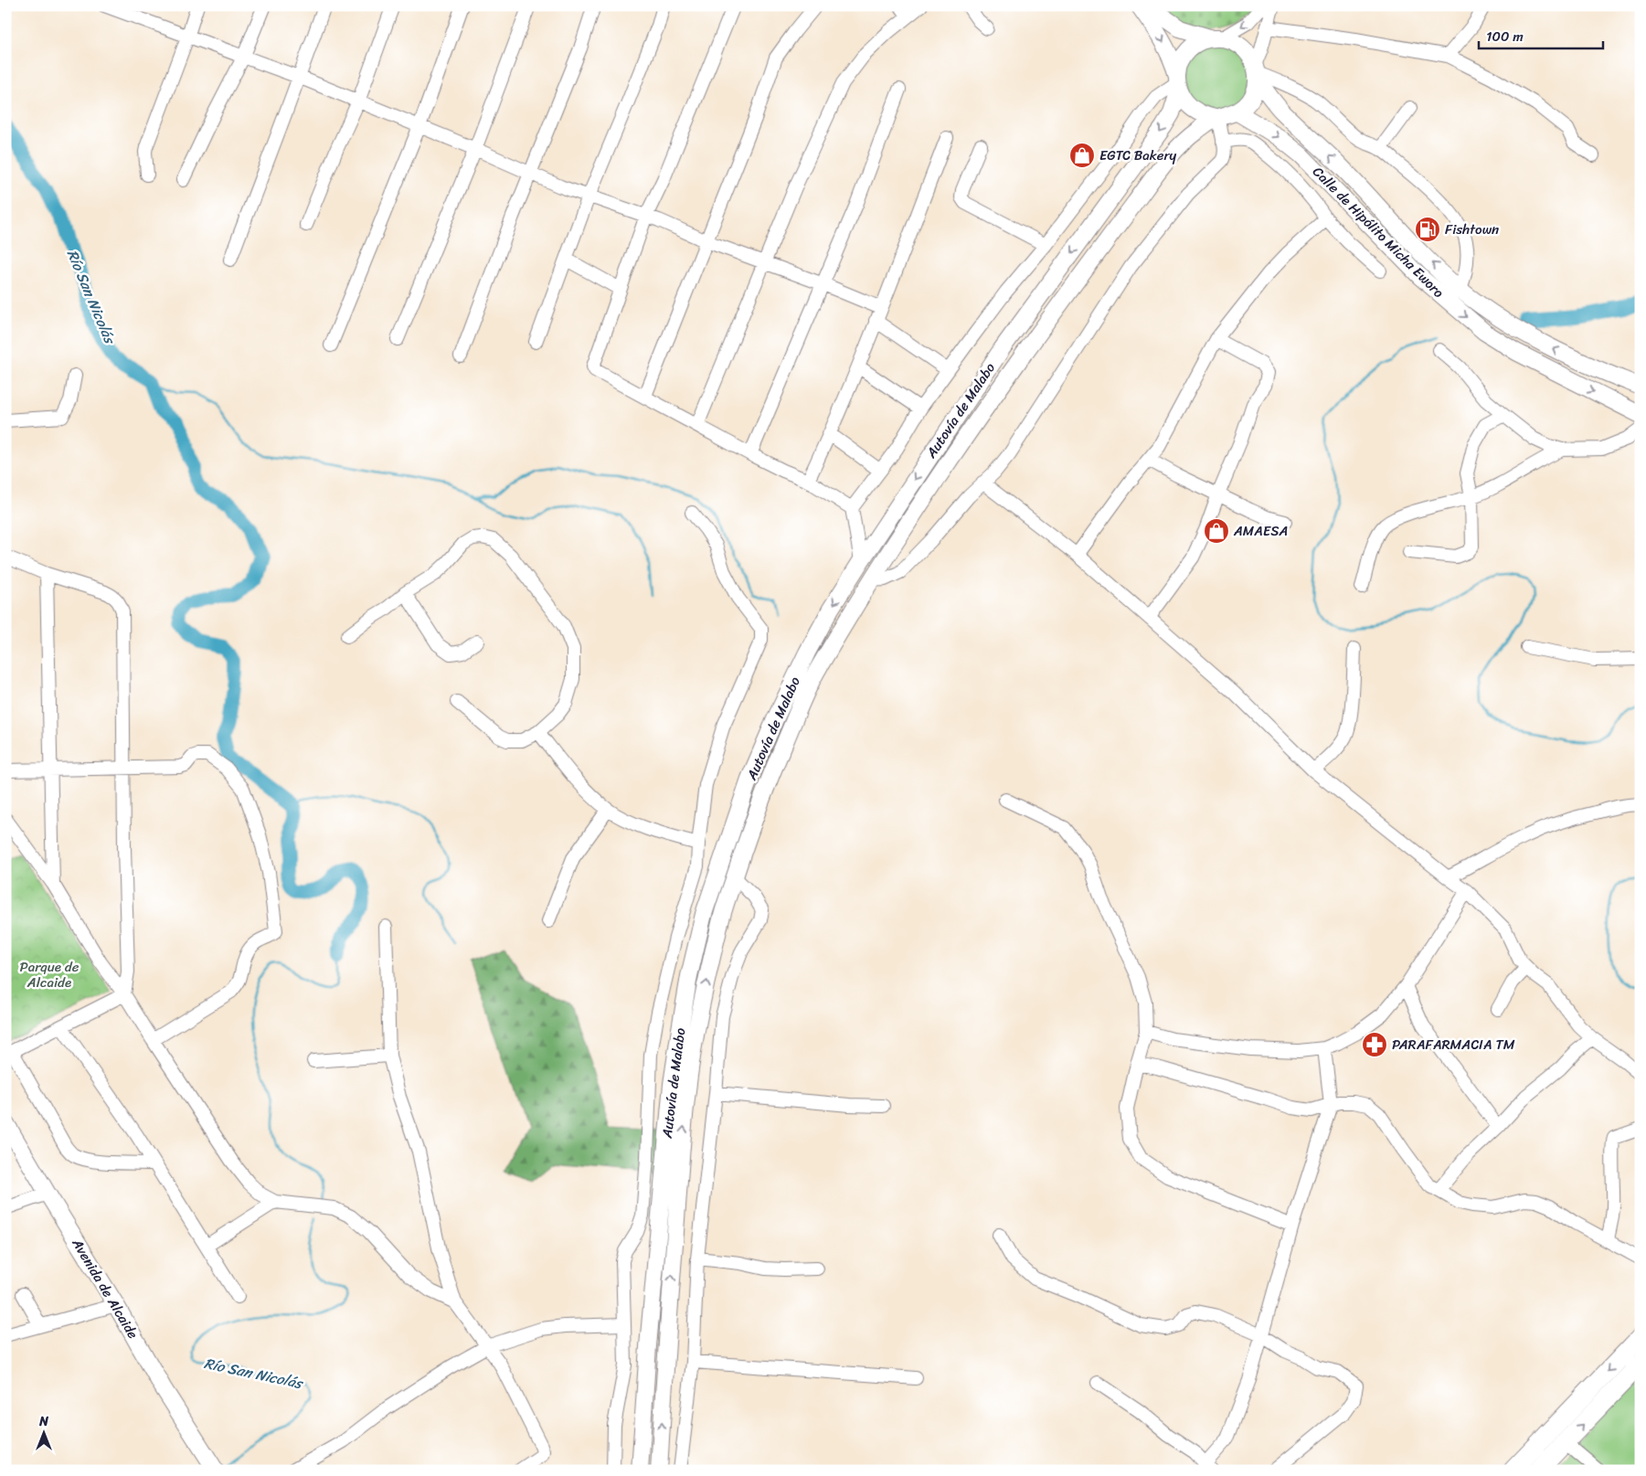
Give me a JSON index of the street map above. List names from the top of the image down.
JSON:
{
  "streets": {
    "main road": ["Calle de Hipólito Micha Eworo", "Autovía de Malabo", "Avenida de Alcaide"]
  },
  "crossings": [
    ["Calle de Hipólito Micha Eworo", "Autovía de Malabo"]
  ],
  "water": ["Río San Nicolás"],
  "parks": ["Parque de Alcaide"],
  "places": {
    "shop": ["EGTC Bakery", "AMAESA"],
    "fuel station": ["Fishtown"],
    "pharmacy": ["PARAFARMACIA TM"]
  },
  "scale_bar": "100 m",
  "north": "top"
}
